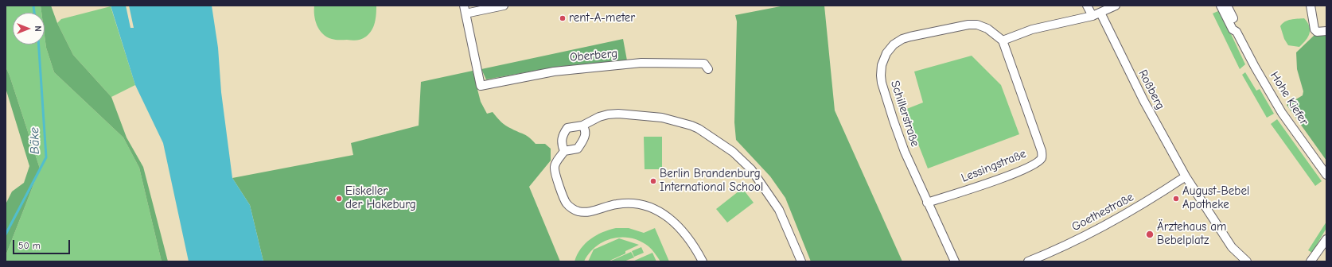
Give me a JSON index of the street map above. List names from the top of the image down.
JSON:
{
  "streets": {
    "street": [
      "Oberberg",
      "Roßberg",
      "Hohe Kiefer",
      "Schillerstraße",
      "Lessingstraße",
      "Goethestraße"
    ]
  },
  "crossings": [
    ["Roßberg", "Goethestraße"],
    ["Schillerstraße", "Lessingstraße"]
  ],
  "water": ["Bäke"],
  "places": [
    "rent-A-meter",
    "Berlin Brandenburg International School",
    "Eiskeller der Hakeburg",
    "August-Bebel Apotheke",
    "Ärztehaus am Bebelplatz"
  ],
  "scale_bar": "50 m",
  "north": "right"
}
